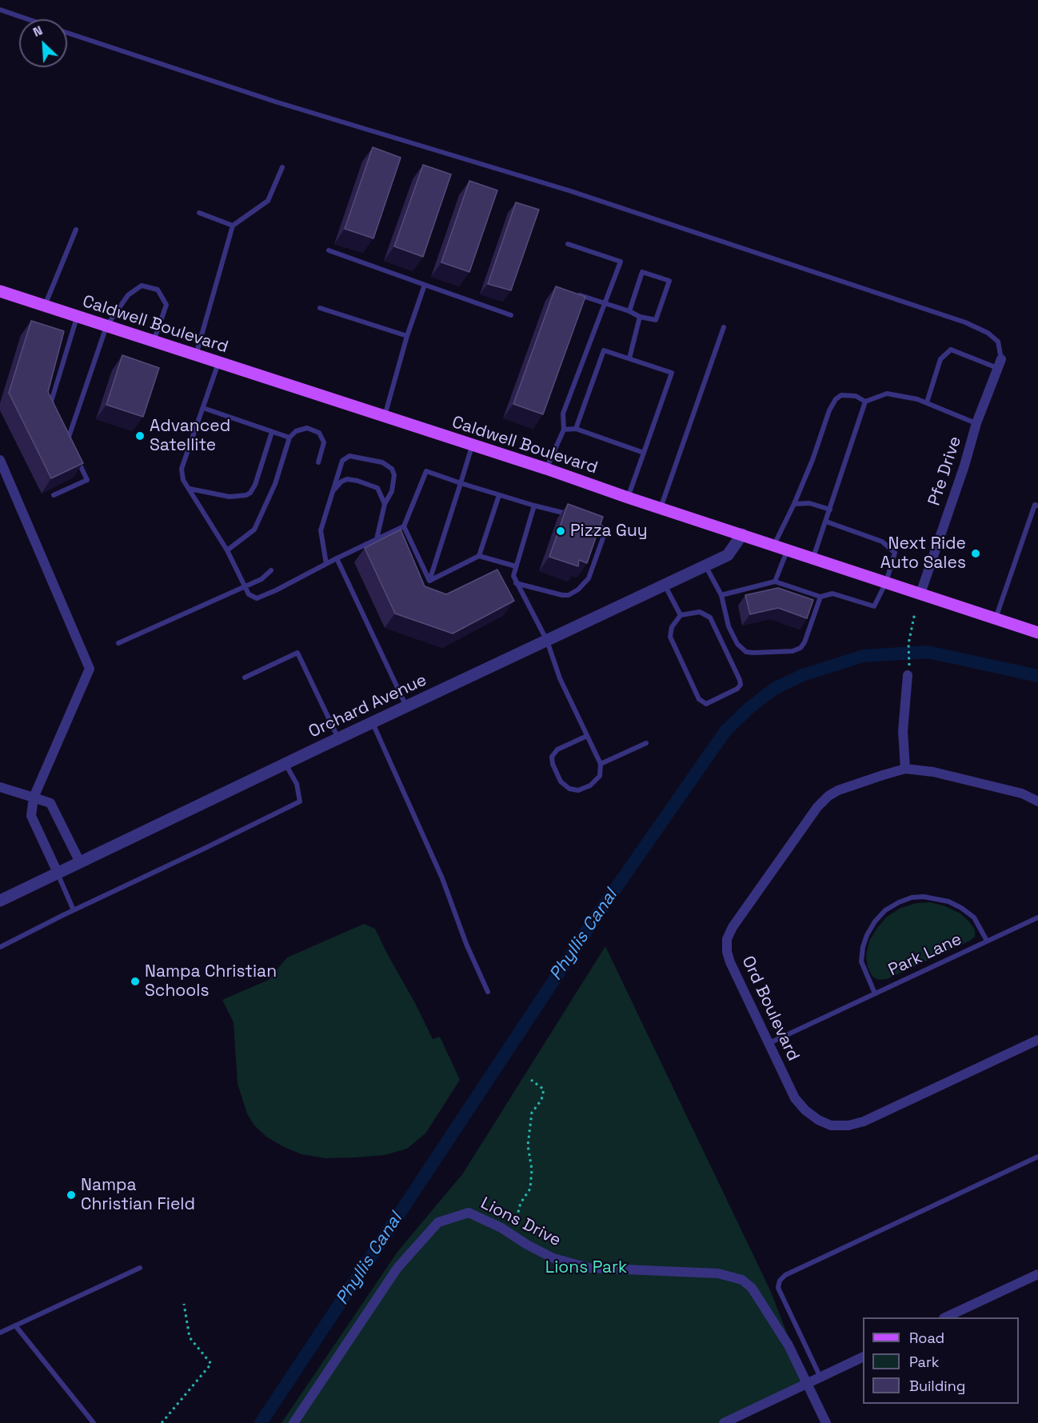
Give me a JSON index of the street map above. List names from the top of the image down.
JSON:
{
  "streets": {
    "main road": ["Caldwell Boulevard"],
    "street": [
      "Pfe Drive",
      "Orchard Avenue",
      "Ord Boulevard",
      "Lions Drive"
    ],
    "lane": ["Park Lane"]
  },
  "crossings": [
    ["Caldwell Boulevard", "Pfe Drive"],
    ["Caldwell Boulevard", "Orchard Avenue"],
    ["Park Lane", "Ord Boulevard"]
  ],
  "water": ["Phyllis Canal"],
  "parks": ["Lions Park"],
  "places": [
    "Advanced Satellite",
    "Pizza Guy",
    "Next Ride Auto Sales",
    "Nampa Christian Schools",
    "Nampa Christian Field"
  ],
  "legend": ["Road", "Park", "Building"],
  "north": "top left"
}
